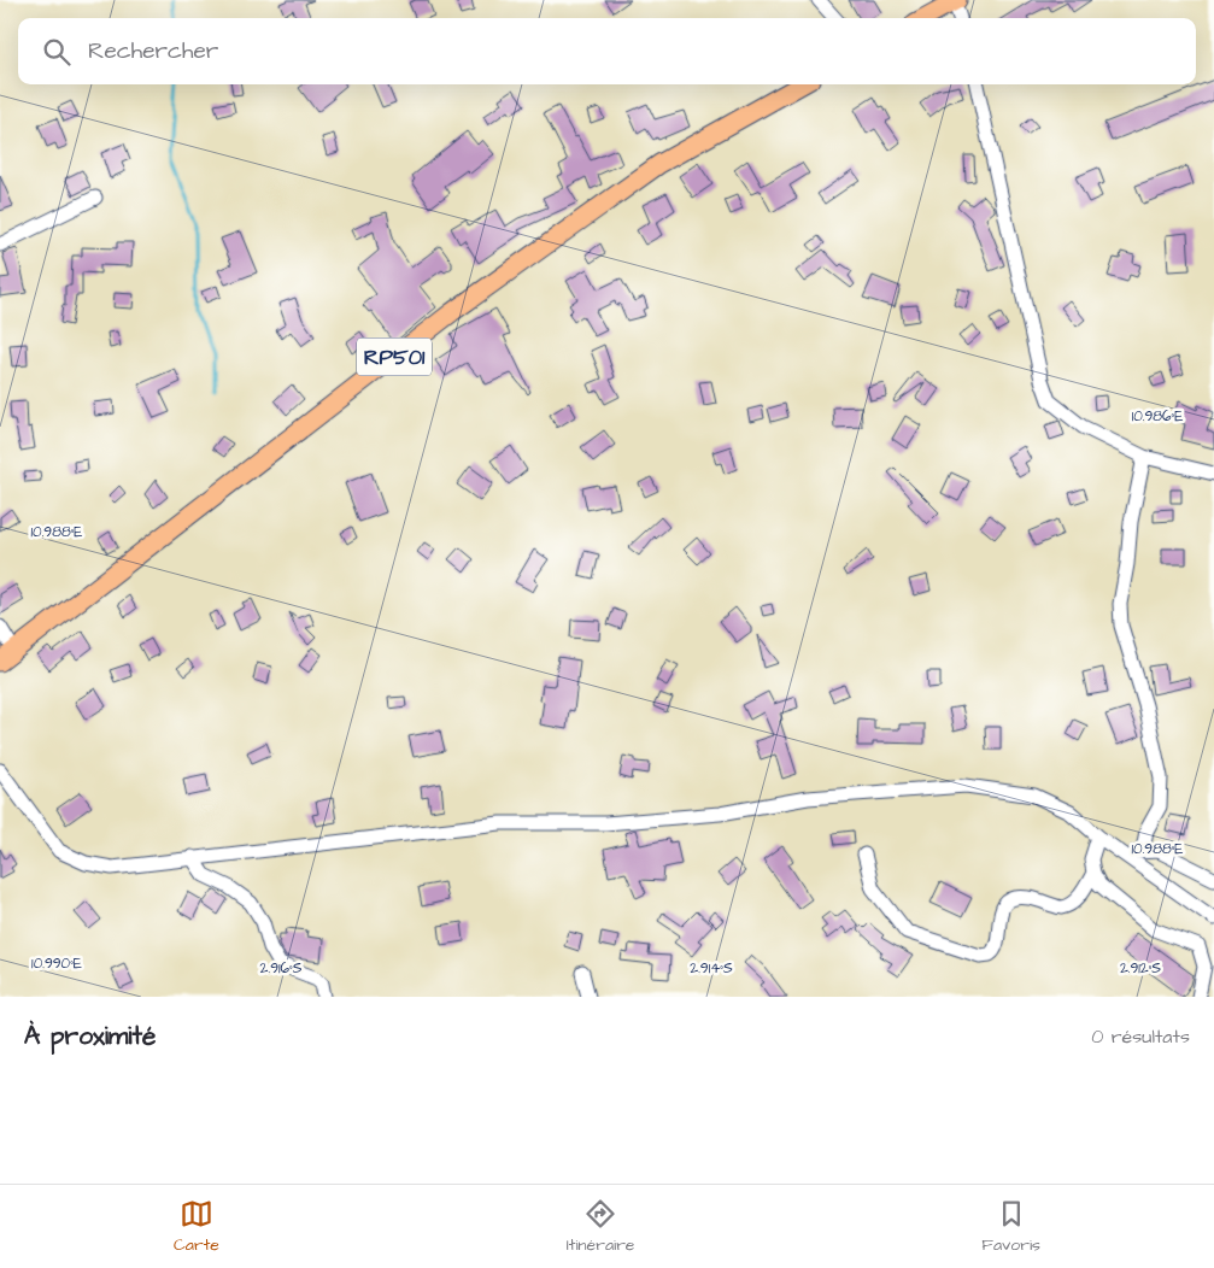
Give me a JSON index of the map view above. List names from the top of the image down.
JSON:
{
  "streets": {
    "main road": ["RP501"]
  },
  "page": {
    "search": "Rechercher",
    "heading": ["À proximité", "0 résultats"],
    "nav": ["Carte", "Itinéraire", "Favoris"]
  },
  "coordinates": [
    "10.986°E",
    "10.988°E",
    "10.990°E",
    "2.916°S",
    "2.914°S",
    "2.912°S"
  ]
}
